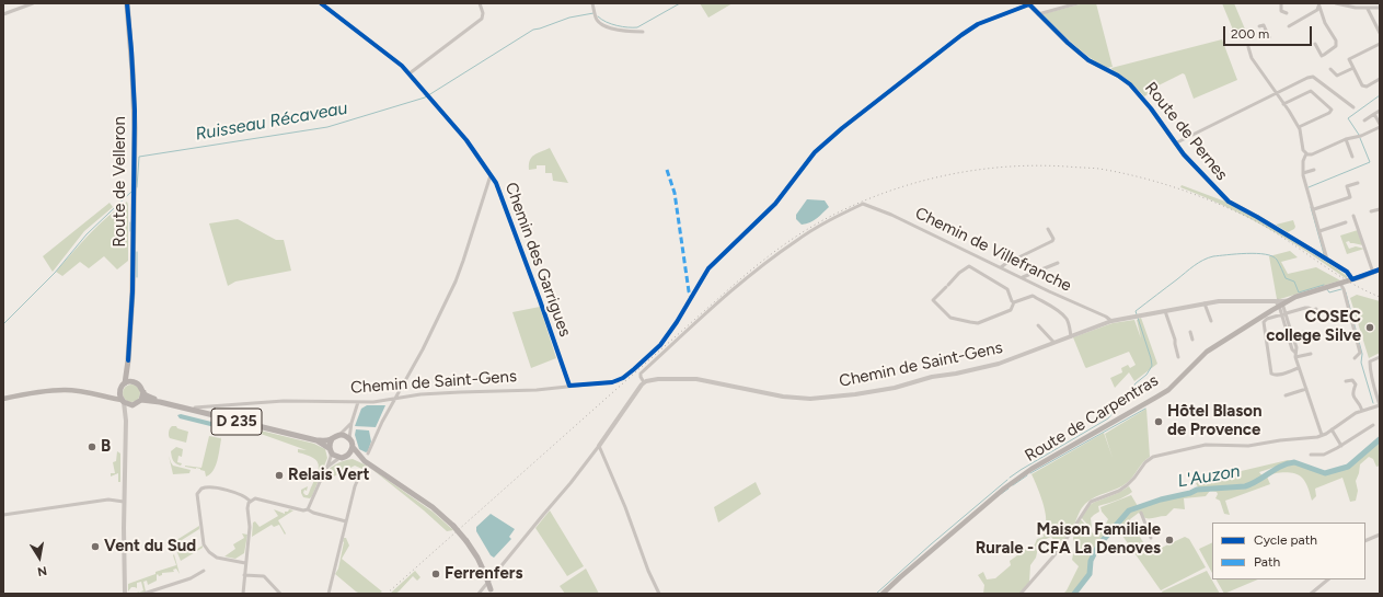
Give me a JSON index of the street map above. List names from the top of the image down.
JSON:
{
  "streets": {
    "main road": ["Route de Velleron", "Route de Carpentras", "D 235"],
    "street": [
      "Route de Pernes",
      "Chemin de Villefranche",
      "Chemin des Garrigues",
      "Chemin de Saint-Gens"
    ]
  },
  "crossings": [
    ["Route de Pernes", "Chemin de Saint-Gens"],
    ["Route de Pernes", "Route de Carpentras"],
    ["Route de Velleron", "D 235"],
    ["Chemin de Villefranche", "Chemin de Saint-Gens"],
    ["Chemin des Garrigues", "Chemin de Saint-Gens"],
    ["Chemin de Saint-Gens", "Route de Carpentras"]
  ],
  "water": ["Ruisseau Récaveau", "L'Auzon"],
  "places": [
    "COSEC college Silve",
    "Hôtel Blason de Provence",
    "B",
    "Relais Vert",
    "Maison Familiale Rurale - CFA La Denoves",
    "Vent du Sud",
    "Ferrenfers"
  ],
  "legend": ["Cycle path", "Path"],
  "scale_bar": "200 m",
  "north": "bottom"
}
